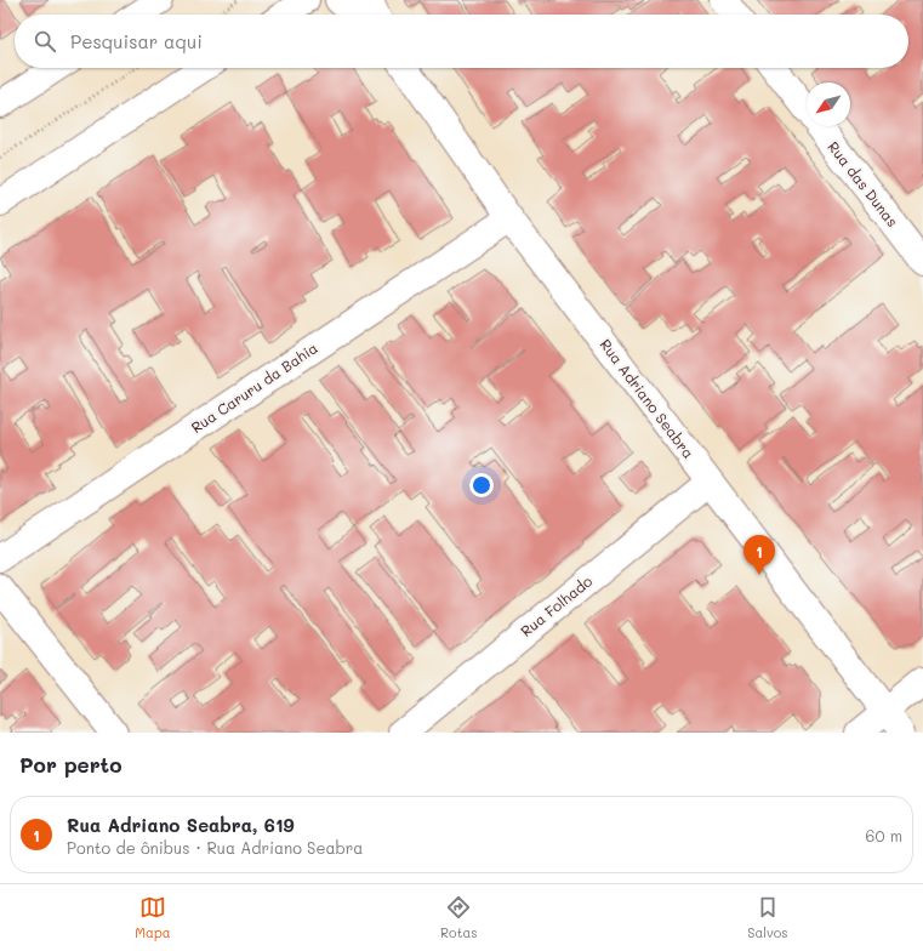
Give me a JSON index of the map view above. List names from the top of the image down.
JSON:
{
  "streets": {
    "street": [
      "Rua das Dunas",
      "Rua Caruru da Bahia",
      "Rua Adriano Seabra",
      "Rua Folhado"
    ]
  },
  "crossings": [
    ["Rua Caruru da Bahia", "Rua Adriano Seabra"],
    ["Rua Adriano Seabra", "Rua Folhado"]
  ],
  "north": "bottom left",
  "page": {
    "search": "Pesquisar aqui",
    "pins": "1",
    "heading": "Por perto",
    "list": [
      {
        "mark": "1",
        "name": "Rua Adriano Seabra, 619",
        "note": "Ponto de ônibus · Rua Adriano Seabra",
        "value": "60 m"
      }
    ],
    "nav": ["Mapa", "Rotas", "Salvos"]
  }
}
